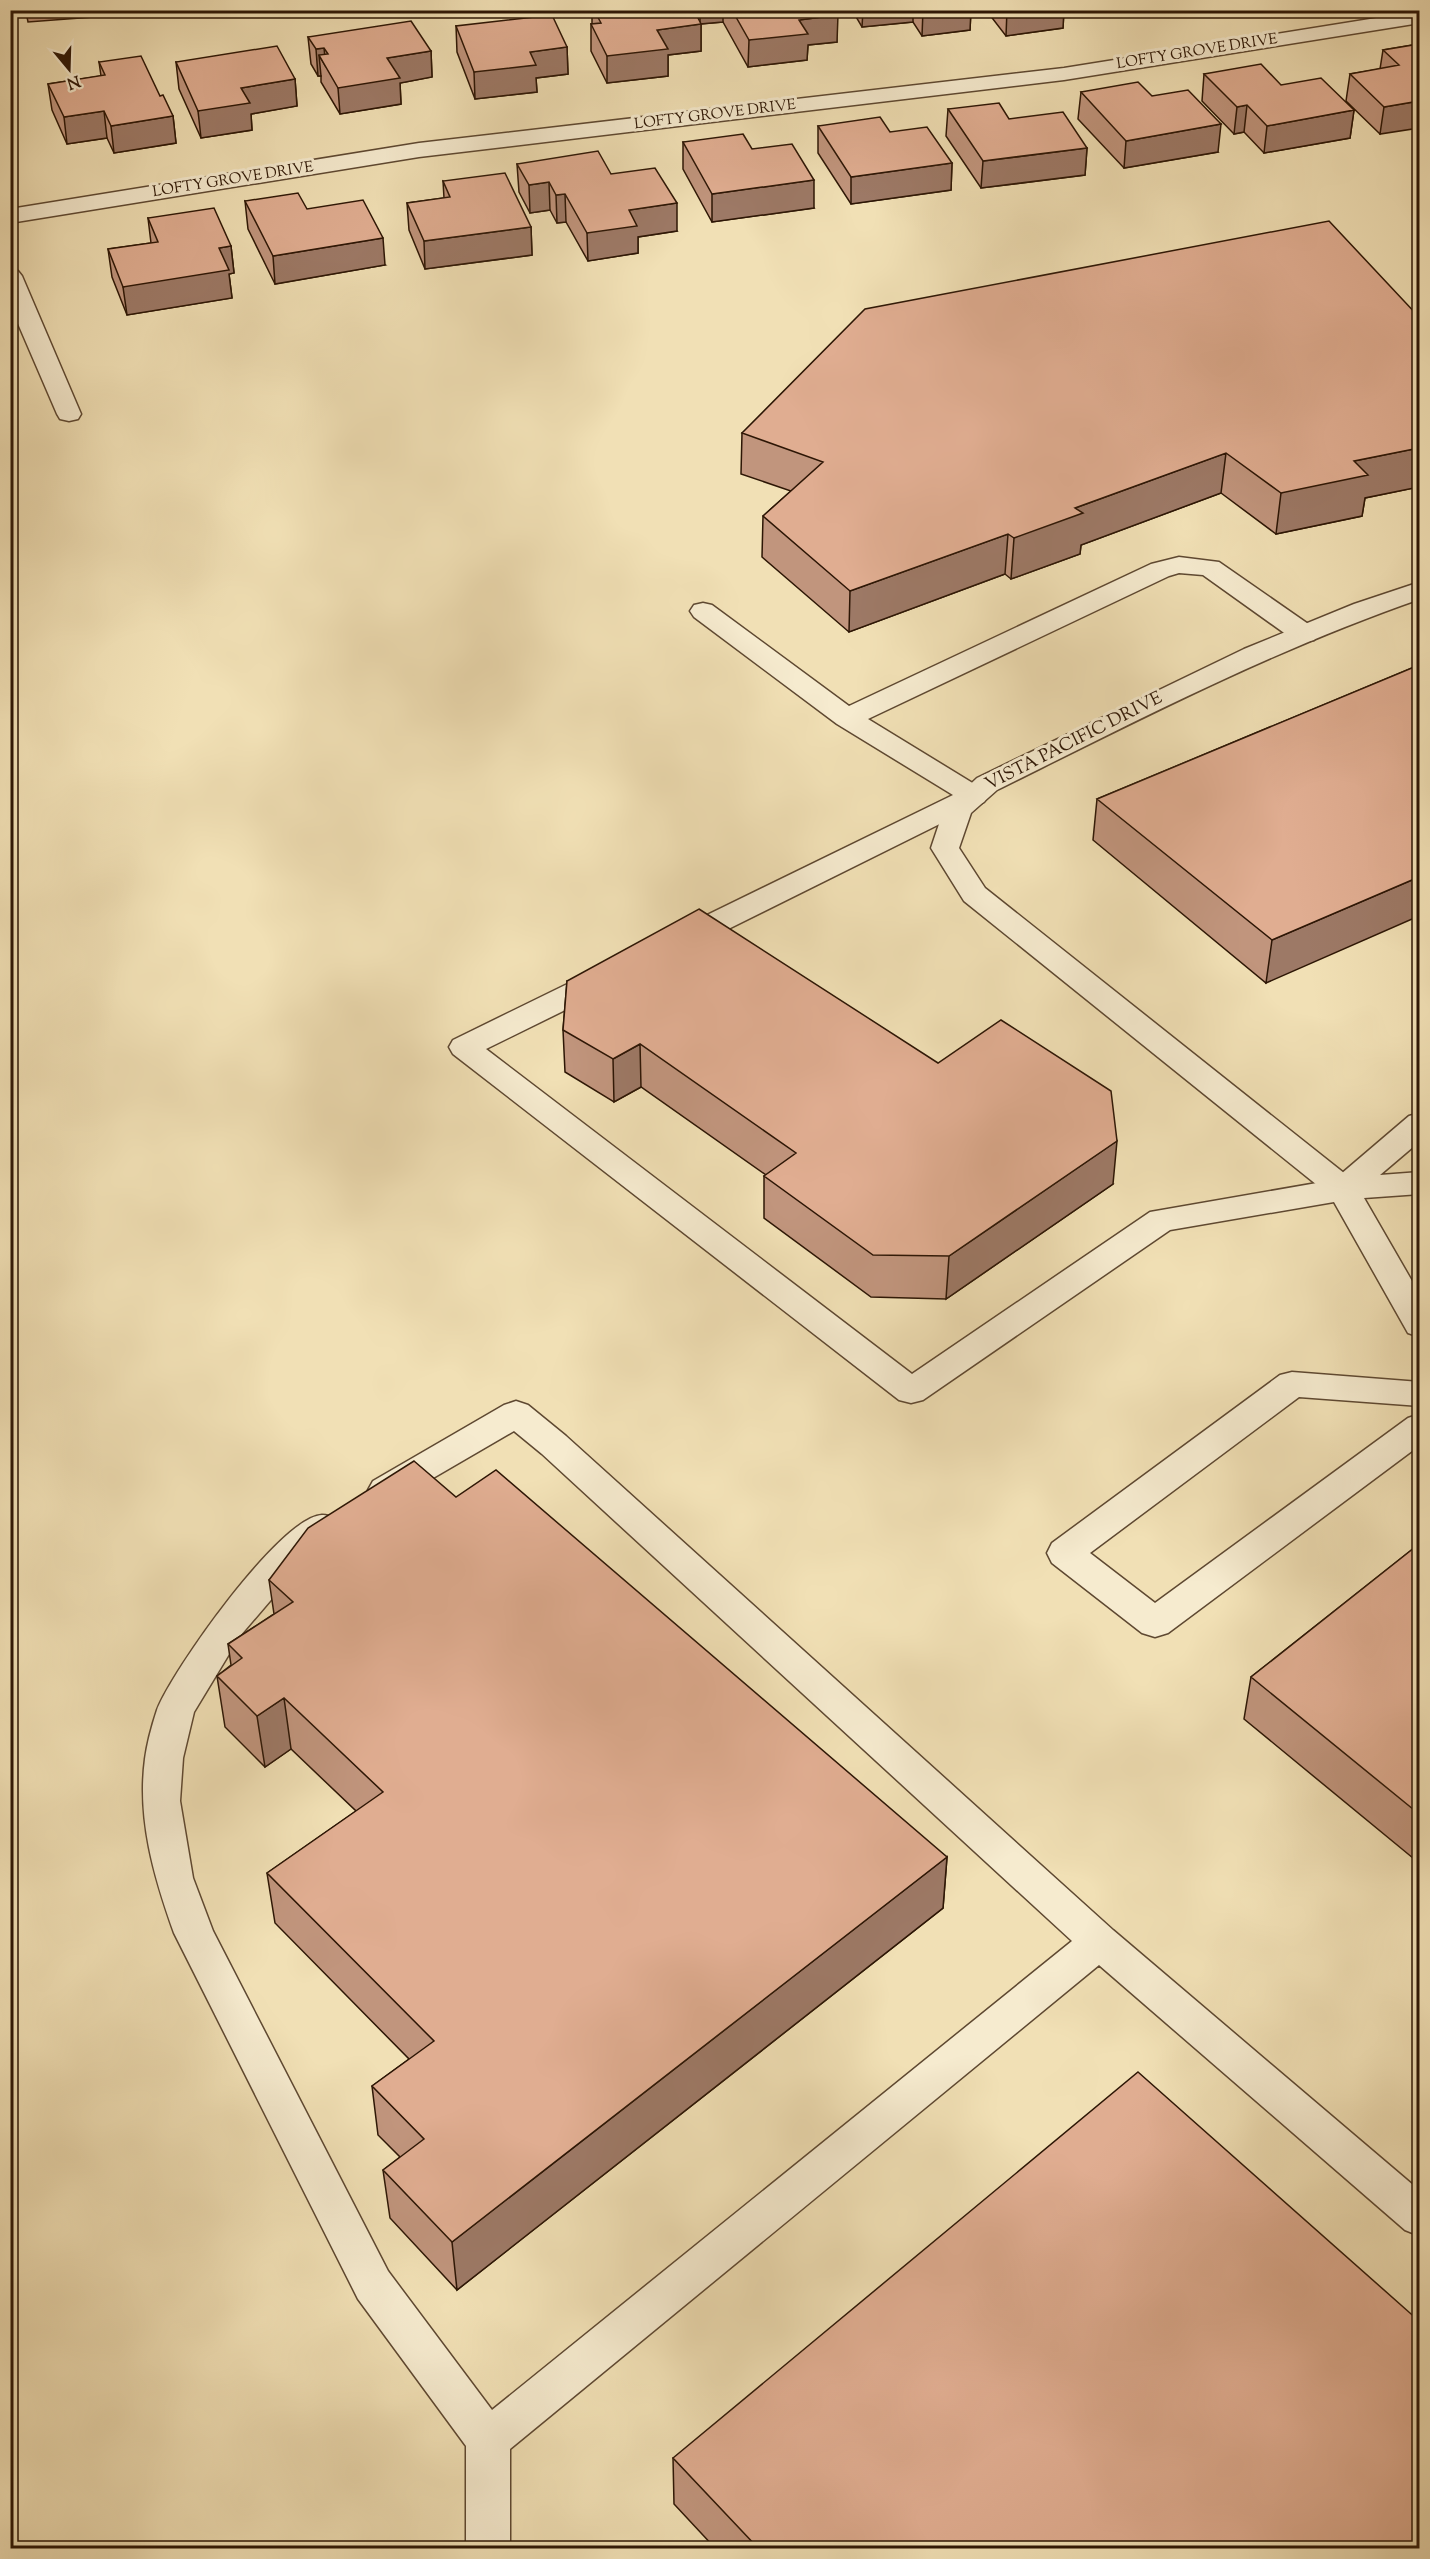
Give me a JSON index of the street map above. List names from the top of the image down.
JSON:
{
  "streets": {
    "street": ["LOFTY GROVE DRIVE", "VISTA PACIFIC DRIVE"]
  },
  "north": "bottom"
}
